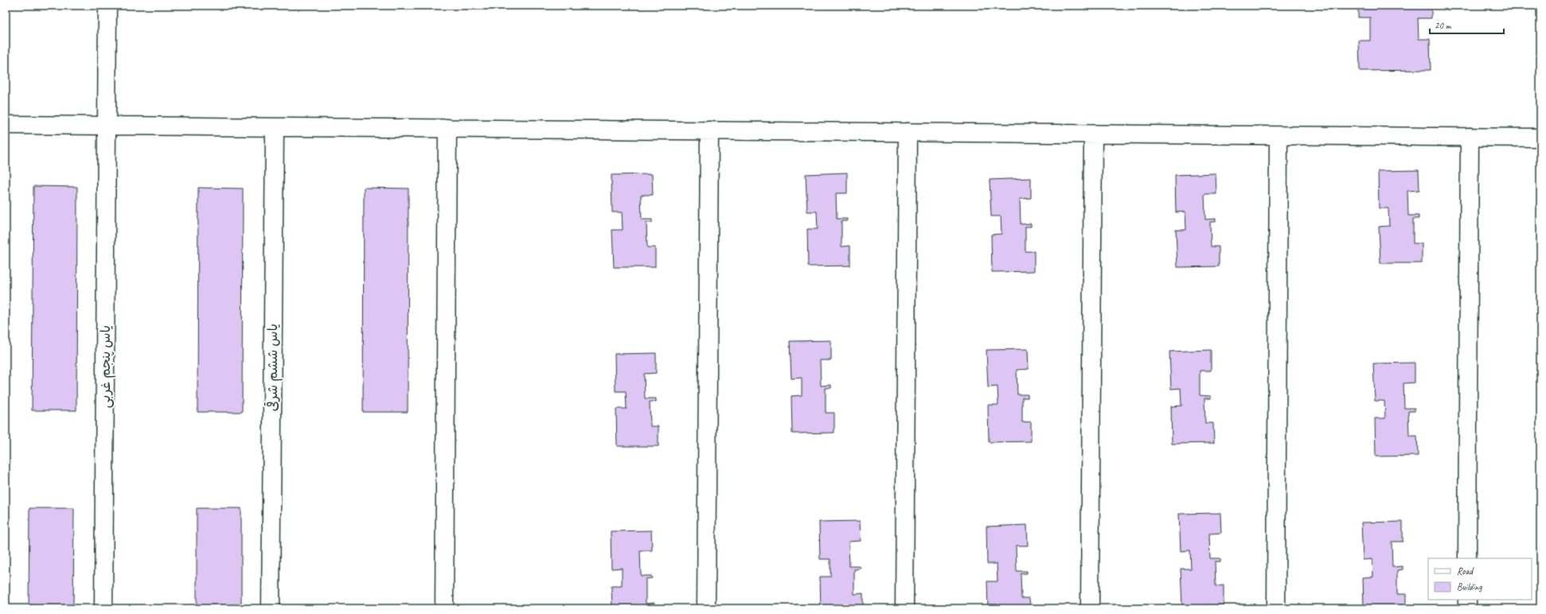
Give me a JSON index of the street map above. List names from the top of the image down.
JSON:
{
  "streets": {
    "street": ["یاس پنجم غربی", "یاس ششم شرقی"]
  },
  "legend": ["Road", "Building"],
  "scale_bar": "20 m"
}
